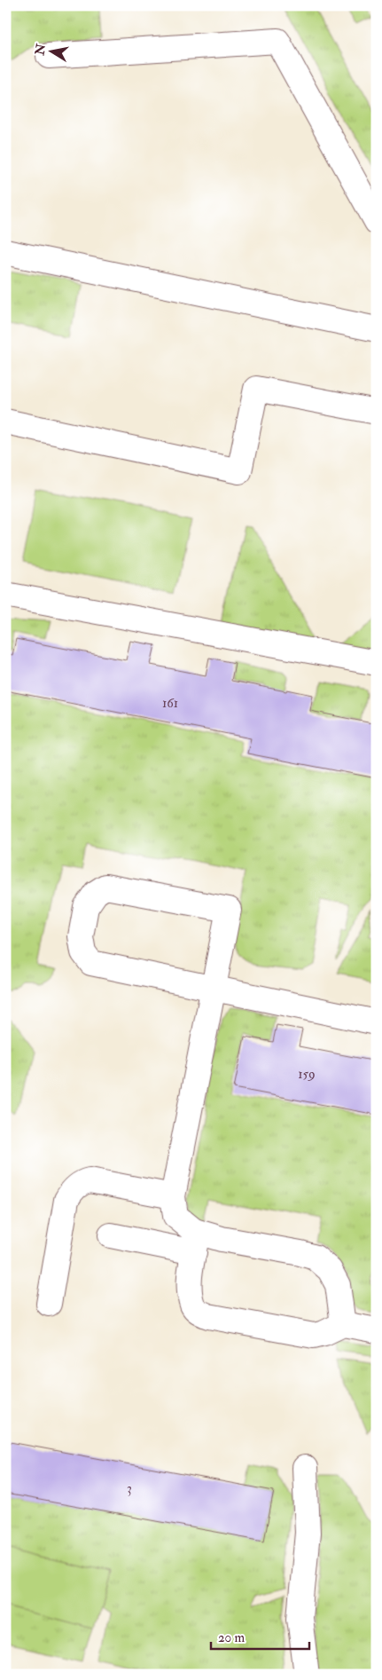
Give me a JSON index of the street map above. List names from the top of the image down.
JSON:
{
  "house_numbers": ["161", "159", "3"],
  "scale_bar": "20 m",
  "north": "left"
}
